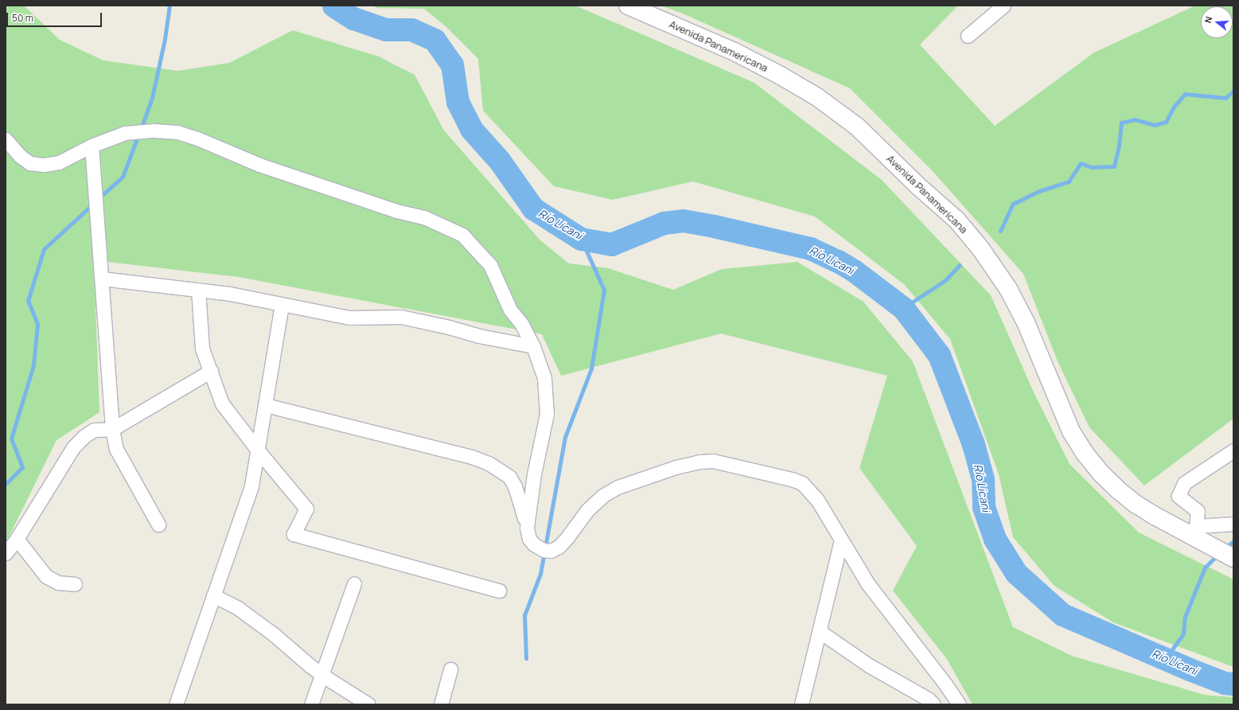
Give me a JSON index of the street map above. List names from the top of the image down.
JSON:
{
  "streets": {
    "main road": ["Avenida Panamericana"]
  },
  "water": ["Río Licani"],
  "scale_bar": "50 m",
  "north": "left"
}
